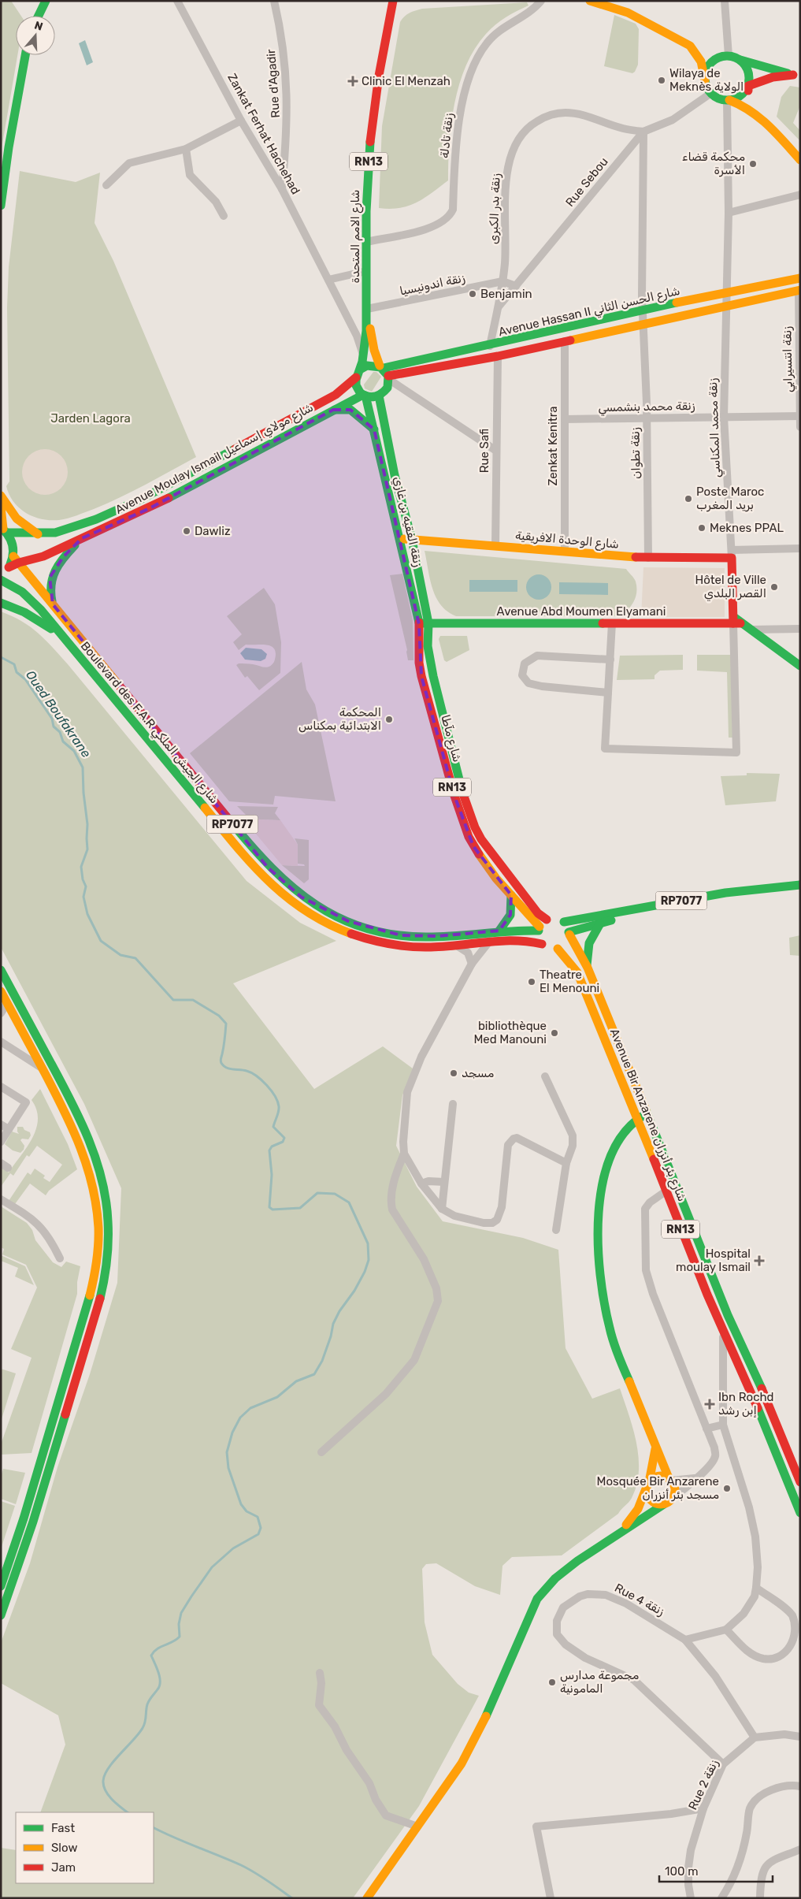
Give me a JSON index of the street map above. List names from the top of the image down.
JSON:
{
  "streets": {
    "main road": [
      "RN13",
      "شارع الامم المتحدة",
      "Avenue Hassan II شارع الحسن الثاني",
      "Avenue Moulay Ismail شارع مولاي إسماعيل",
      "زنقة الفقيه بن غازي",
      "شارع الوحدة الافريقية",
      "Avenue Abd Moumen Elyamani",
      "Boulevard des F.A.R شارع الجيش الملكي",
      "شارع مآطا",
      "RP7077",
      "Avenue Bir Anzarene شارع بئر أنزران"
    ],
    "street": [
      "Rue d'Agadir",
      "Zankat Ferhat Hachehad",
      "زنقة تادلة",
      "Rue Sebou",
      "زنقة بدر الكبرى",
      "زنقة اندونيسيا",
      "زنقة انتسيرابي",
      "زنقة محمد بنشمسي",
      "زنقة محمد المكناسي",
      "Zenkat Kenitra",
      "Rue Safi",
      "زنقة تطوان",
      "Rue 4 زنقة",
      "Rue 2 زنقة"
    ]
  },
  "crossings": [
    ["Rue d'Agadir", "Zankat Ferhat Hachehad"],
    ["Zankat Ferhat Hachehad", "RN13"],
    ["زنقة تادلة", "شارع الامم المتحدة"],
    ["RN13", "شارع الامم المتحدة"],
    ["RN13", "زنقة اندونيسيا"],
    ["RN13", "Avenue Hassan II شارع الحسن الثاني"],
    ["RN13", "Avenue Moulay Ismail شارع مولاي إسماعيل"],
    ["RN13", "زنقة الفقيه بن غازي"],
    ["RN13", "شارع الوحدة الافريقية"],
    ["RN13", "Avenue Abd Moumen Elyamani"],
    ["RN13", "Boulevard des F.A.R شارع الجيش الملكي"],
    ["RN13", "شارع مآطا"],
    ["RN13", "RP7077"],
    ["RN13", "Avenue Bir Anzarene شارع بئر أنزران"],
    ["Rue Sebou", "زنقة بدر الكبرى"],
    ["Rue Sebou", "زنقة محمد المكناسي"],
    ["Rue Sebou", "زنقة تطوان"],
    ["زنقة بدر الكبرى", "زنقة اندونيسيا"],
    ["زنقة بدر الكبرى", "Avenue Hassan II شارع الحسن الثاني"],
    ["زنقة بدر الكبرى", "زنقة تطوان"],
    ["شارع الامم المتحدة", "زنقة اندونيسيا"],
    ["Avenue Hassan II شارع الحسن الثاني", "زنقة انتسيرابي"],
    ["Avenue Hassan II شارع الحسن الثاني", "زنقة محمد المكناسي"],
    ["Avenue Hassan II شارع الحسن الثاني", "Zenkat Kenitra"],
    ["Avenue Hassan II شارع الحسن الثاني", "Rue Safi"],
    ["Avenue Hassan II شارع الحسن الثاني", "زنقة تطوان"],
    ["Avenue Hassan II شارع الحسن الثاني", "Avenue Moulay Ismail شارع مولاي إسماعيل"],
    ["زنقة انتسيرابي", "زنقة محمد بنشمسي"],
    ["زنقة محمد بنشمسي", "زنقة محمد المكناسي"],
    ["زنقة محمد بنشمسي", "Zenkat Kenitra"],
    ["زنقة محمد بنشمسي", "زنقة تطوان"],
    ["زنقة محمد المكناسي", "شارع الوحدة الافريقية"],
    ["Zenkat Kenitra", "شارع الوحدة الافريقية"],
    ["Rue Safi", "شارع الوحدة الافريقية"],
    ["زنقة تطوان", "شارع الوحدة الافريقية"],
    ["Avenue Moulay Ismail شارع مولاي إسماعيل", "Boulevard des F.A.R شارع الجيش الملكي"],
    ["Avenue Moulay Ismail شارع مولاي إسماعيل", "RP7077"],
    ["زنقة الفقيه بن غازي", "شارع الوحدة الافريقية"],
    ["زنقة الفقيه بن غازي", "Avenue Abd Moumen Elyamani"],
    ["زنقة الفقيه بن غازي", "شارع مآطا"],
    ["Avenue Abd Moumen Elyamani", "شارع مآطا"],
    ["Boulevard des F.A.R شارع الجيش الملكي", "شارع مآطا"],
    ["Boulevard des F.A.R شارع الجيش الملكي", "RP7077"],
    ["Boulevard des F.A.R شارع الجيش الملكي", "Avenue Bir Anzarene شارع بئر أنزران"],
    ["شارع مآطا", "RP7077"],
    ["شارع مآطا", "Avenue Bir Anzarene شارع بئر أنزران"],
    ["RP7077", "Avenue Bir Anzarene شارع بئر أنزران"],
    ["Rue 4 زنقة", "Rue 2 زنقة"]
  ],
  "water": ["Oued Boufakrane"],
  "parks": ["Jarden Lagora"],
  "places": {
    "other": [
      "Wilaya de Meknès الولاية",
      "محكمة قضاء الأسرة",
      "Benjamin",
      "Poste Maroc بريد المغرب",
      "Meknes PPAL",
      "Dawliz",
      "Hôtel de Ville القصر البلدي",
      "المحكمة الابتدائية بمكناس",
      "Theatre El Menouni",
      "bibliothèque Med Manouni",
      "مسجد",
      "Mosquée Bir Anzarene مسجد بئر أنزران",
      "مجموعة مدارس المامونية"
    ],
    "health": ["Clinic El Menzah", "Hospital moulay Ismail", "Ibn Rochd إبن رشد"]
  },
  "legend": ["Fast", "Slow", "Jam"],
  "scale_bar": "100 m",
  "north": "top"
}
